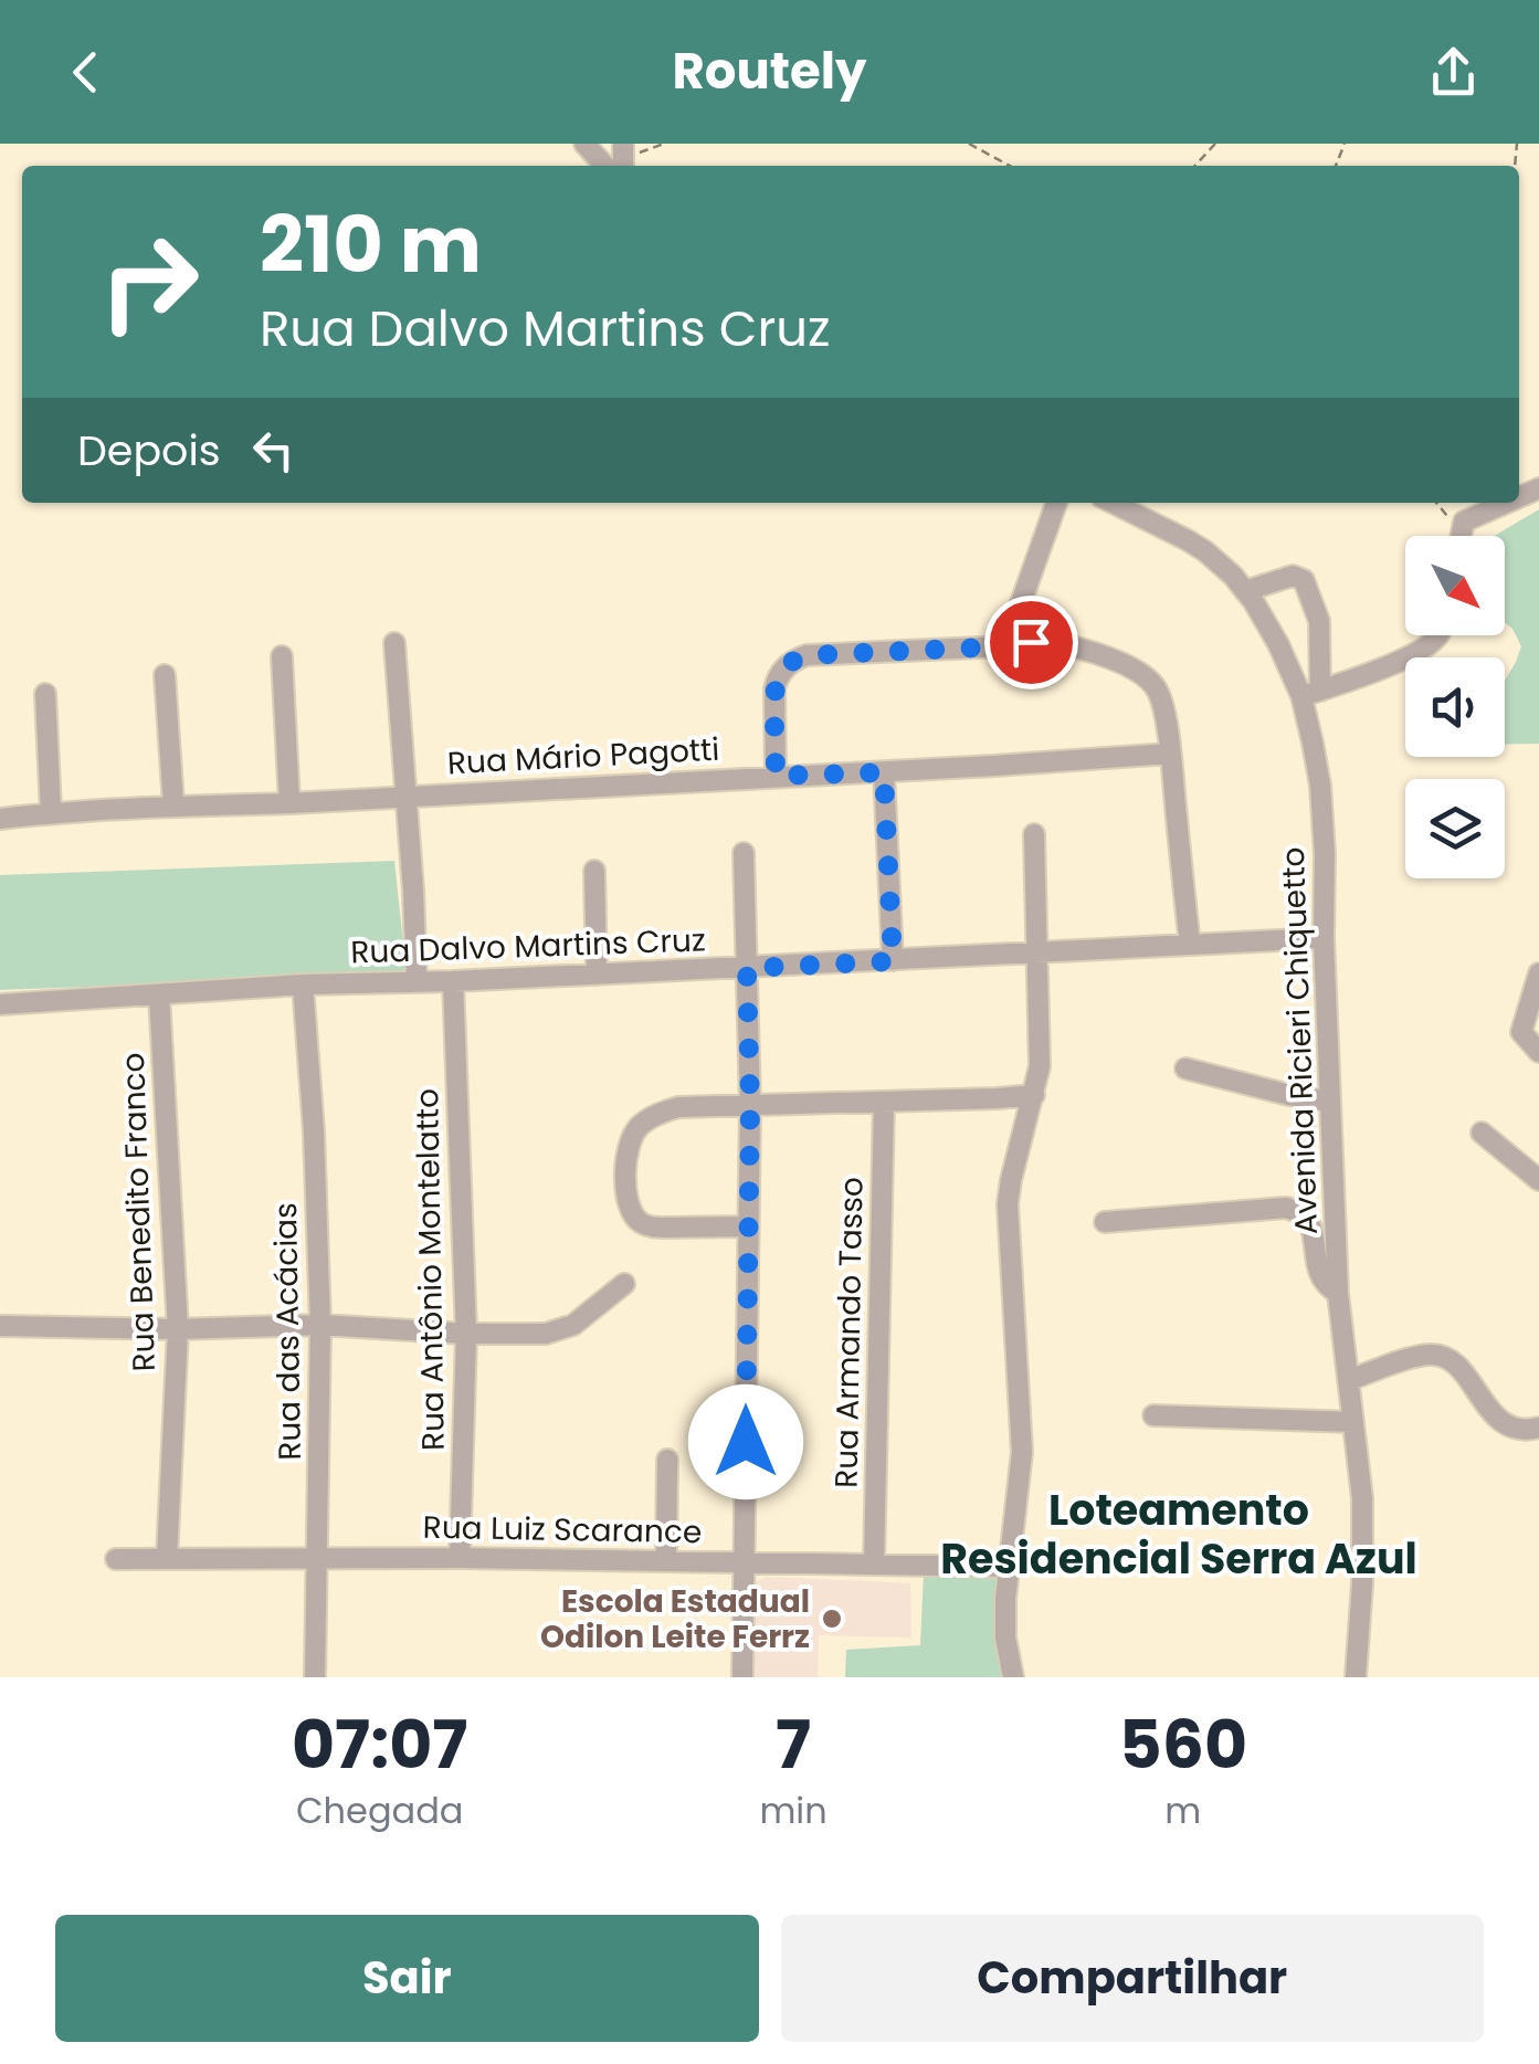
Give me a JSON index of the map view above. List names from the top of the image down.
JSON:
{
  "streets": {
    "street": [
      "Rua Mário Pagotti",
      "Rua Dalvo Martins Cruz",
      "Avenida Ricieri Chiquetto",
      "Rua Benedito Franco",
      "Rua Antônio Montelatto",
      "Rua das Acácias",
      "Rua Armando Tasso",
      "Rua Luiz Scarance"
    ]
  },
  "crossings": [
    ["Rua Dalvo Martins Cruz", "Avenida Ricieri Chiquetto"],
    ["Rua Dalvo Martins Cruz", "Rua Benedito Franco"],
    ["Rua Dalvo Martins Cruz", "Rua Antônio Montelatto"],
    ["Rua Dalvo Martins Cruz", "Rua das Acácias"],
    ["Rua Benedito Franco", "Rua Luiz Scarance"],
    ["Rua Antônio Montelatto", "Rua Luiz Scarance"],
    ["Rua das Acácias", "Rua Luiz Scarance"],
    ["Rua Armando Tasso", "Rua Luiz Scarance"]
  ],
  "districts": ["Loteamento Residencial Serra Azul"],
  "places": ["Escola Estadual Odilon Leite Ferrz"],
  "north": "bottom right",
  "page": {
    "header": "Routely",
    "turn": ["210 m", "Rua Dalvo Martins Cruz"],
    "then": "Depois",
    "eta": [
      "07:07",
      "Chegada",
      "7",
      "min",
      "560",
      "m"
    ],
    "buttons": ["Sair", "Compartilhar"]
  }
}
